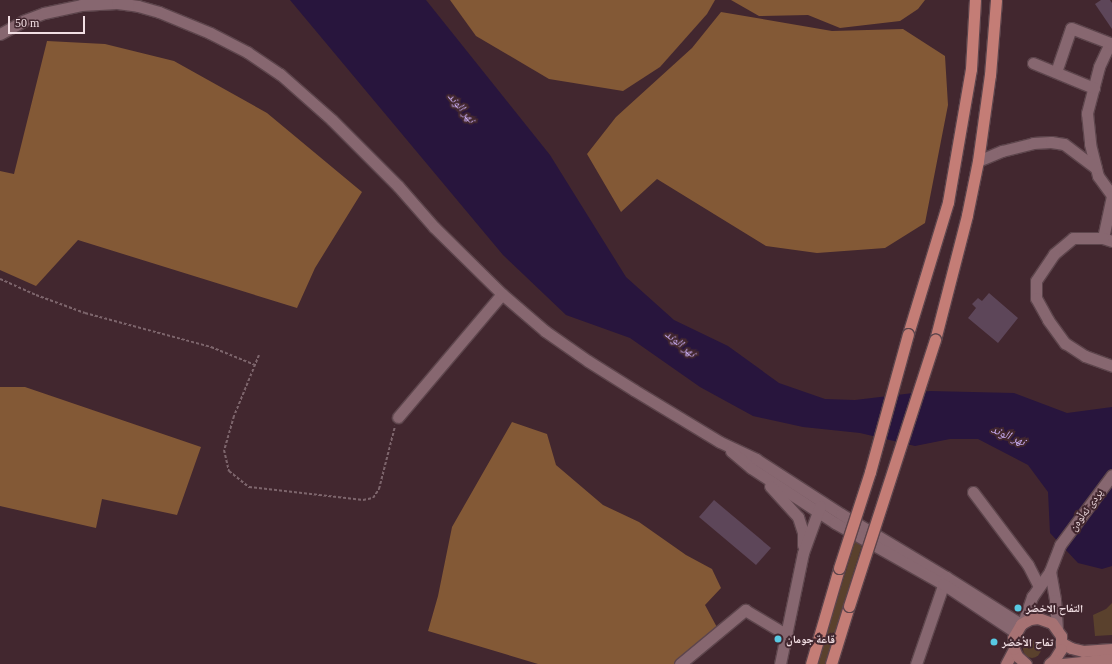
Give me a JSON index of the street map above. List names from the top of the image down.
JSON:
{
  "streets": {
    "street": ["پردی ئەڵوەن"]
  },
  "water": ["نهر الوند"],
  "places": ["التفاح الاخضر", "قاعة جومان", "تفاح الأخضر"],
  "scale_bar": "50 m"
}
